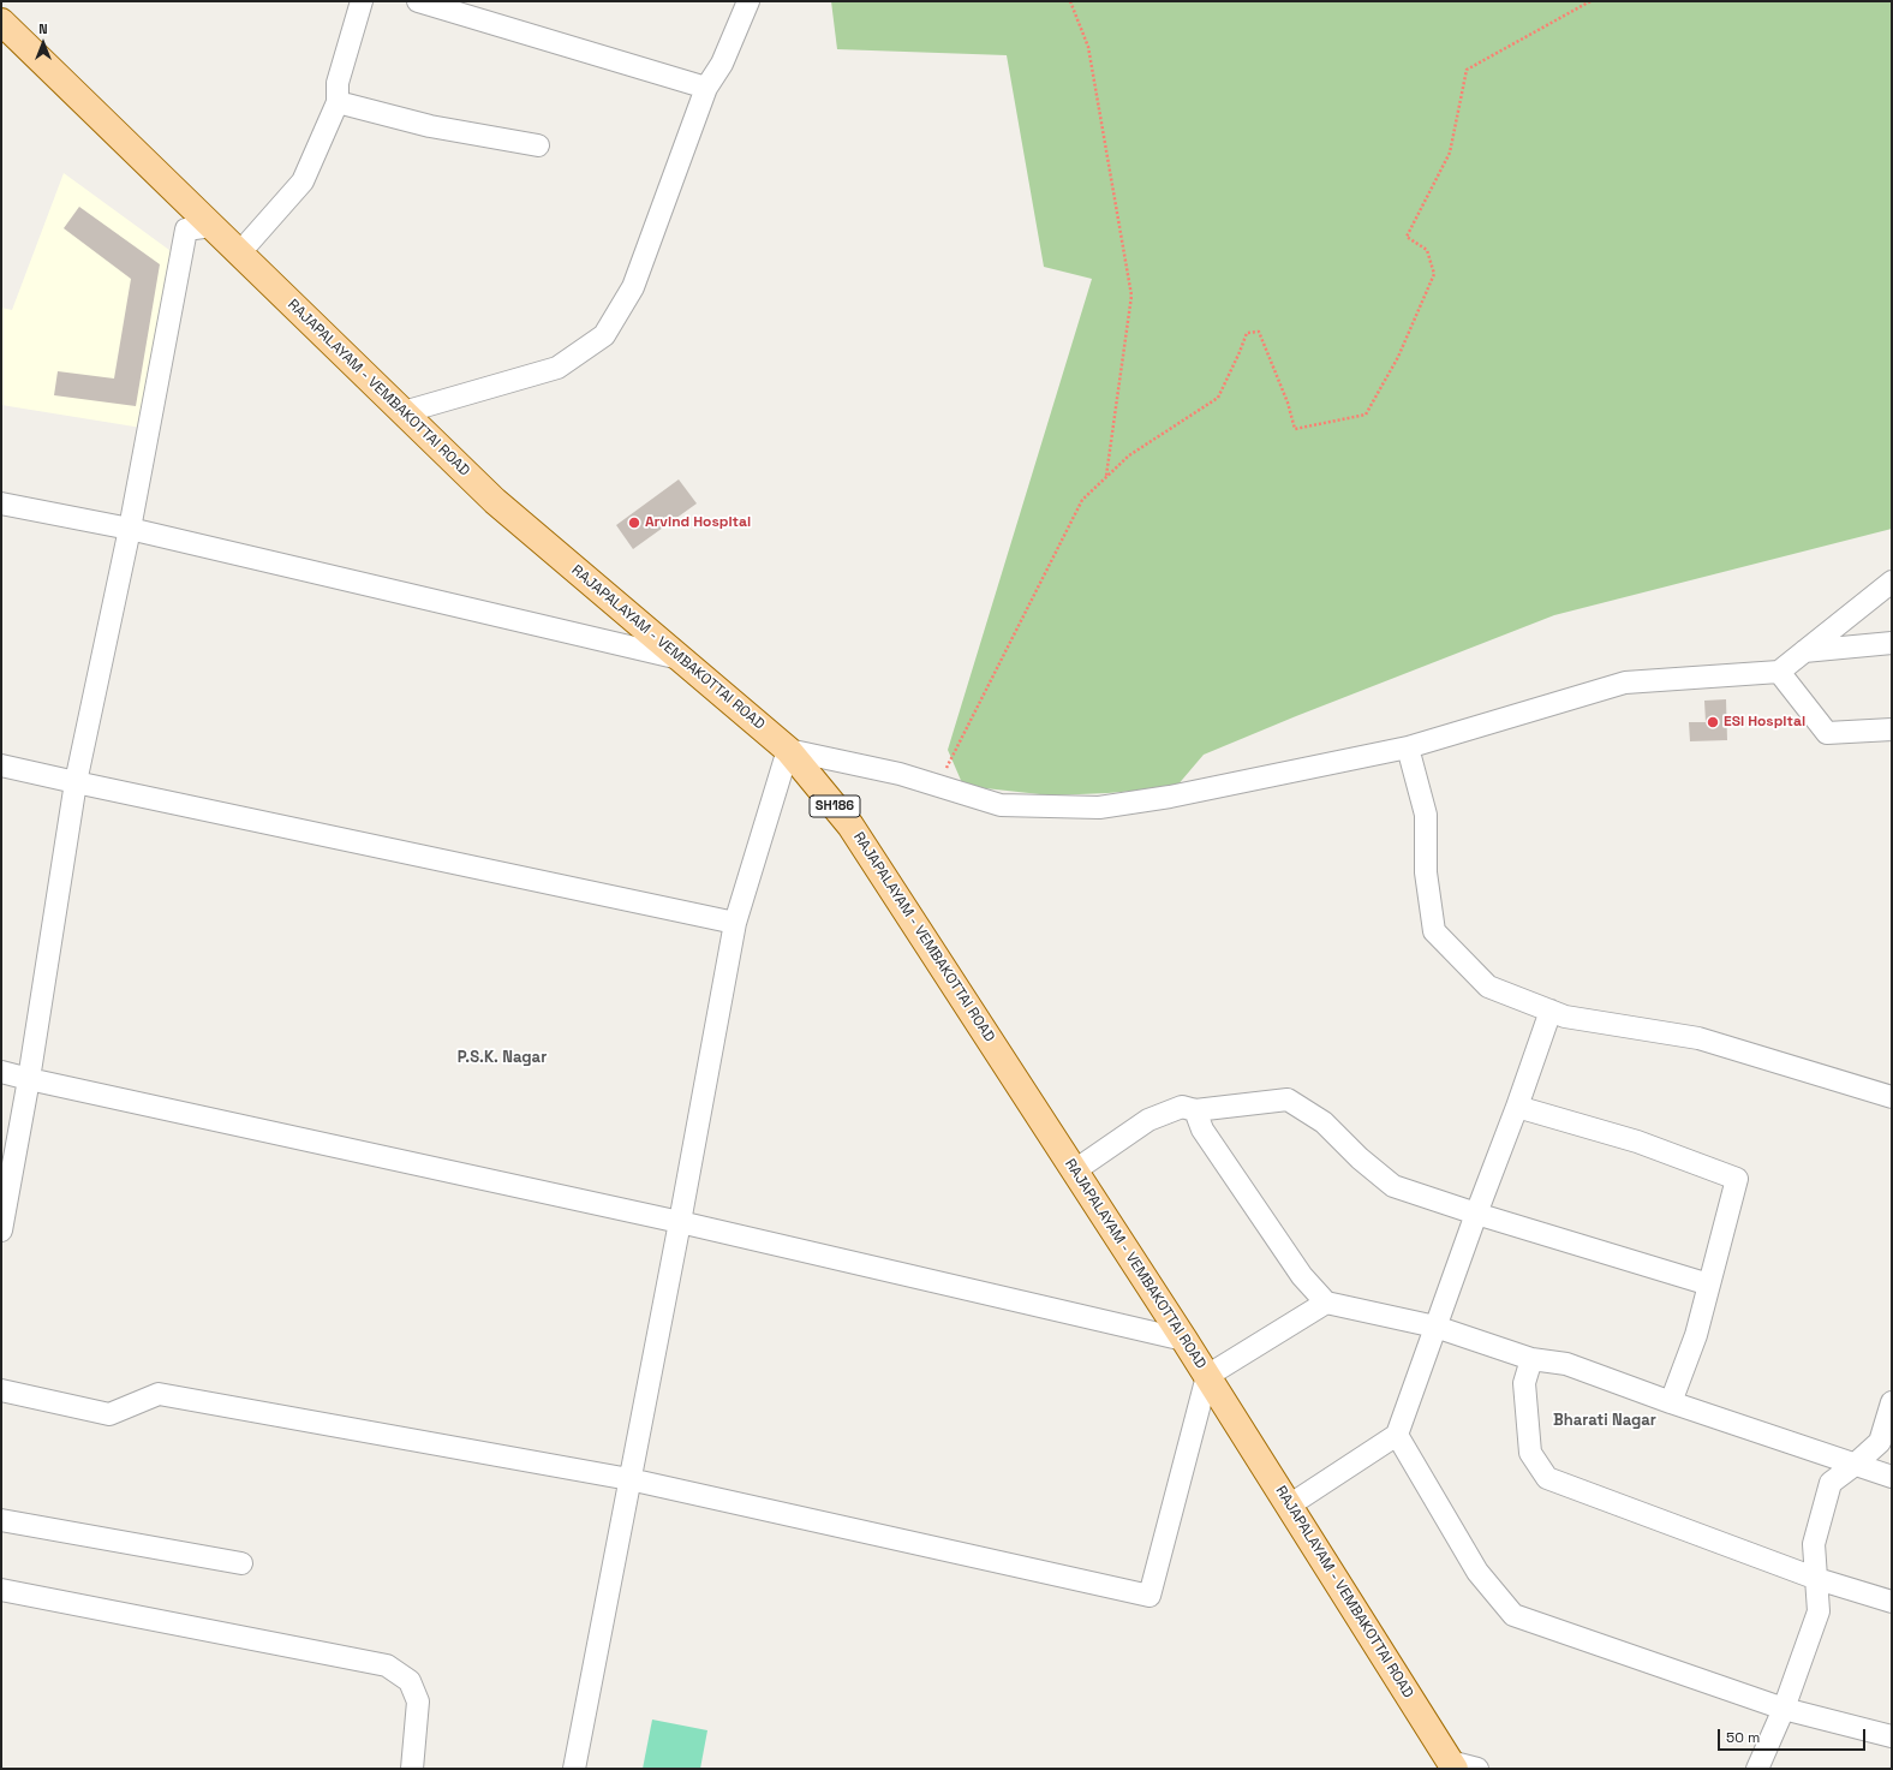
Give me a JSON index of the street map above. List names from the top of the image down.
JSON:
{
  "streets": {
    "main road": ["RAJAPALAYAM - VEMBAKOTTAI ROAD", "SH186"]
  },
  "districts": ["P.S.K. Nagar", "Bharati Nagar"],
  "places": ["Arvind Hospital", "ESI Hospital"],
  "scale_bar": "50 m",
  "north": "top"
}
